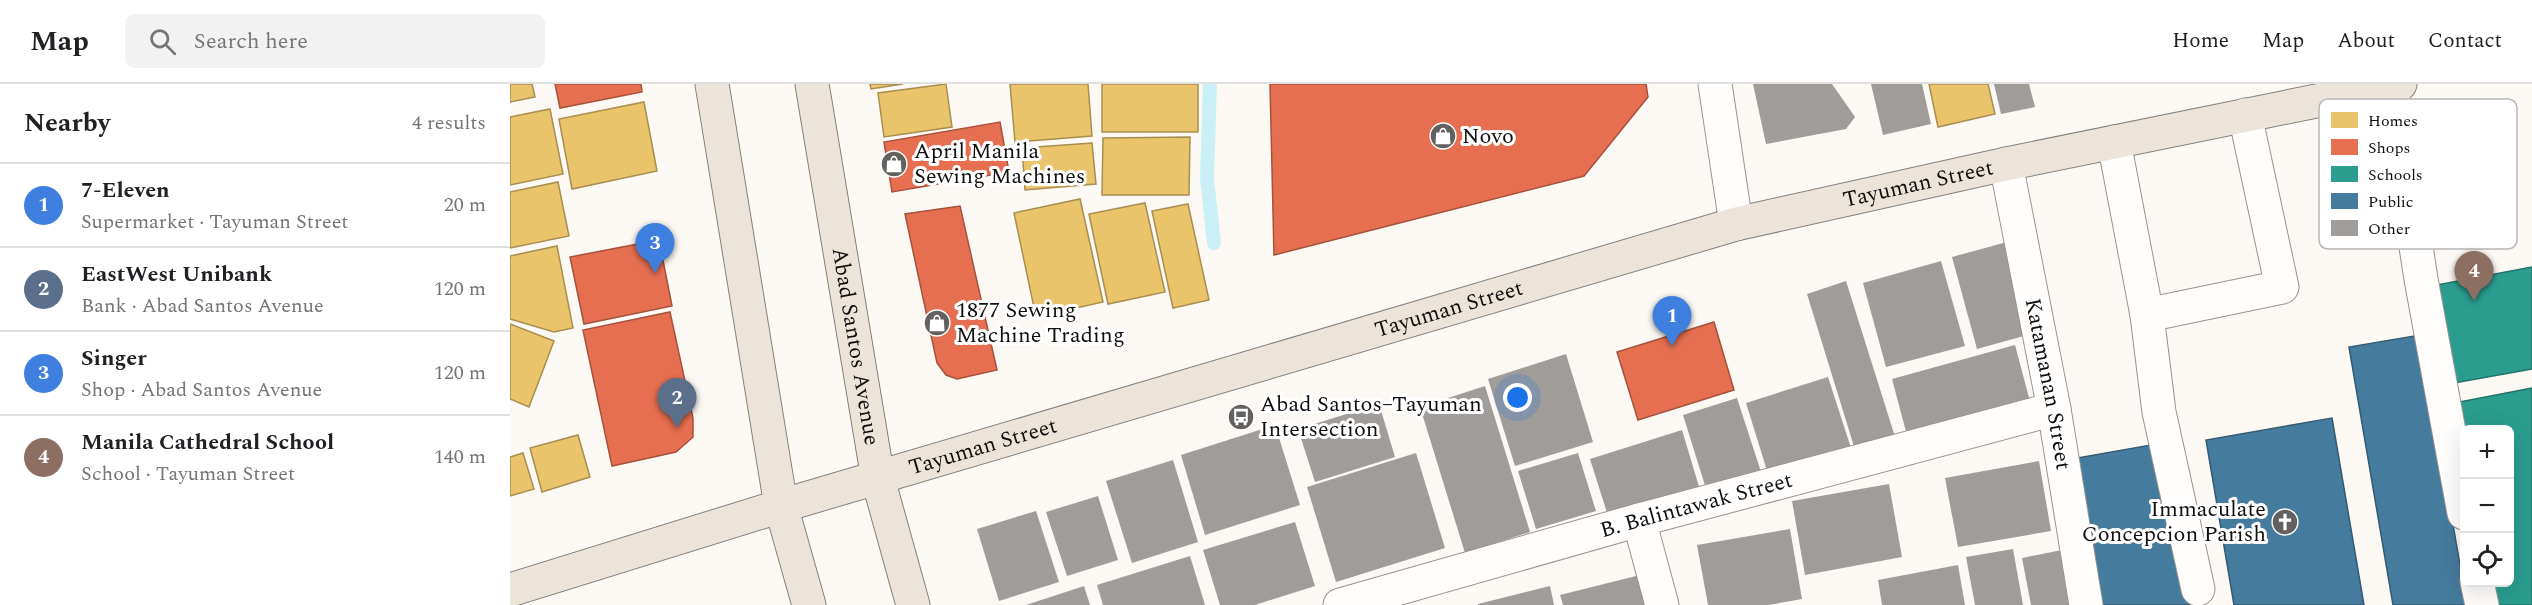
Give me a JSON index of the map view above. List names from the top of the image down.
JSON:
{
  "streets": {
    "main road": ["Tayuman Street", "Abad Santos Avenue"],
    "street": ["Katamanan Street", "B. Balintawak Street"]
  },
  "crossings": [
    ["Tayuman Street", "Abad Santos Avenue"],
    ["Tayuman Street", "Katamanan Street"],
    ["Katamanan Street", "B. Balintawak Street"]
  ],
  "places": {
    "shop": ["Novo", "April Manila Sewing Machines", "1877 Sewing Machine Trading"],
    "bus stop": ["Abad Santos–Tayuman Intersection"],
    "church": ["Immaculate Concepcion Parish"]
  },
  "legend": [
    "Homes",
    "Shops",
    "Schools",
    "Public",
    "Other"
  ],
  "page": {
    "header": "Map",
    "search": "Search here",
    "nav": [
      "Home",
      "Map",
      "About",
      "Contact"
    ],
    "heading": ["Nearby", "4 results"],
    "list": [
      {
        "mark": "1",
        "name": "7-Eleven",
        "note": "Supermarket · Tayuman Street",
        "value": "20 m"
      },
      {
        "mark": "2",
        "name": "EastWest Unibank",
        "note": "Bank · Abad Santos Avenue",
        "value": "120 m"
      },
      {
        "mark": "3",
        "name": "Singer",
        "note": "Shop · Abad Santos Avenue",
        "value": "120 m"
      },
      {
        "mark": "4",
        "name": "Manila Cathedral School",
        "note": "School · Tayuman Street",
        "value": "140 m"
      }
    ],
    "pins": [
      "3",
      "4",
      "1",
      "2"
    ],
    "map_buttons": ["+", "−"]
  }
}
